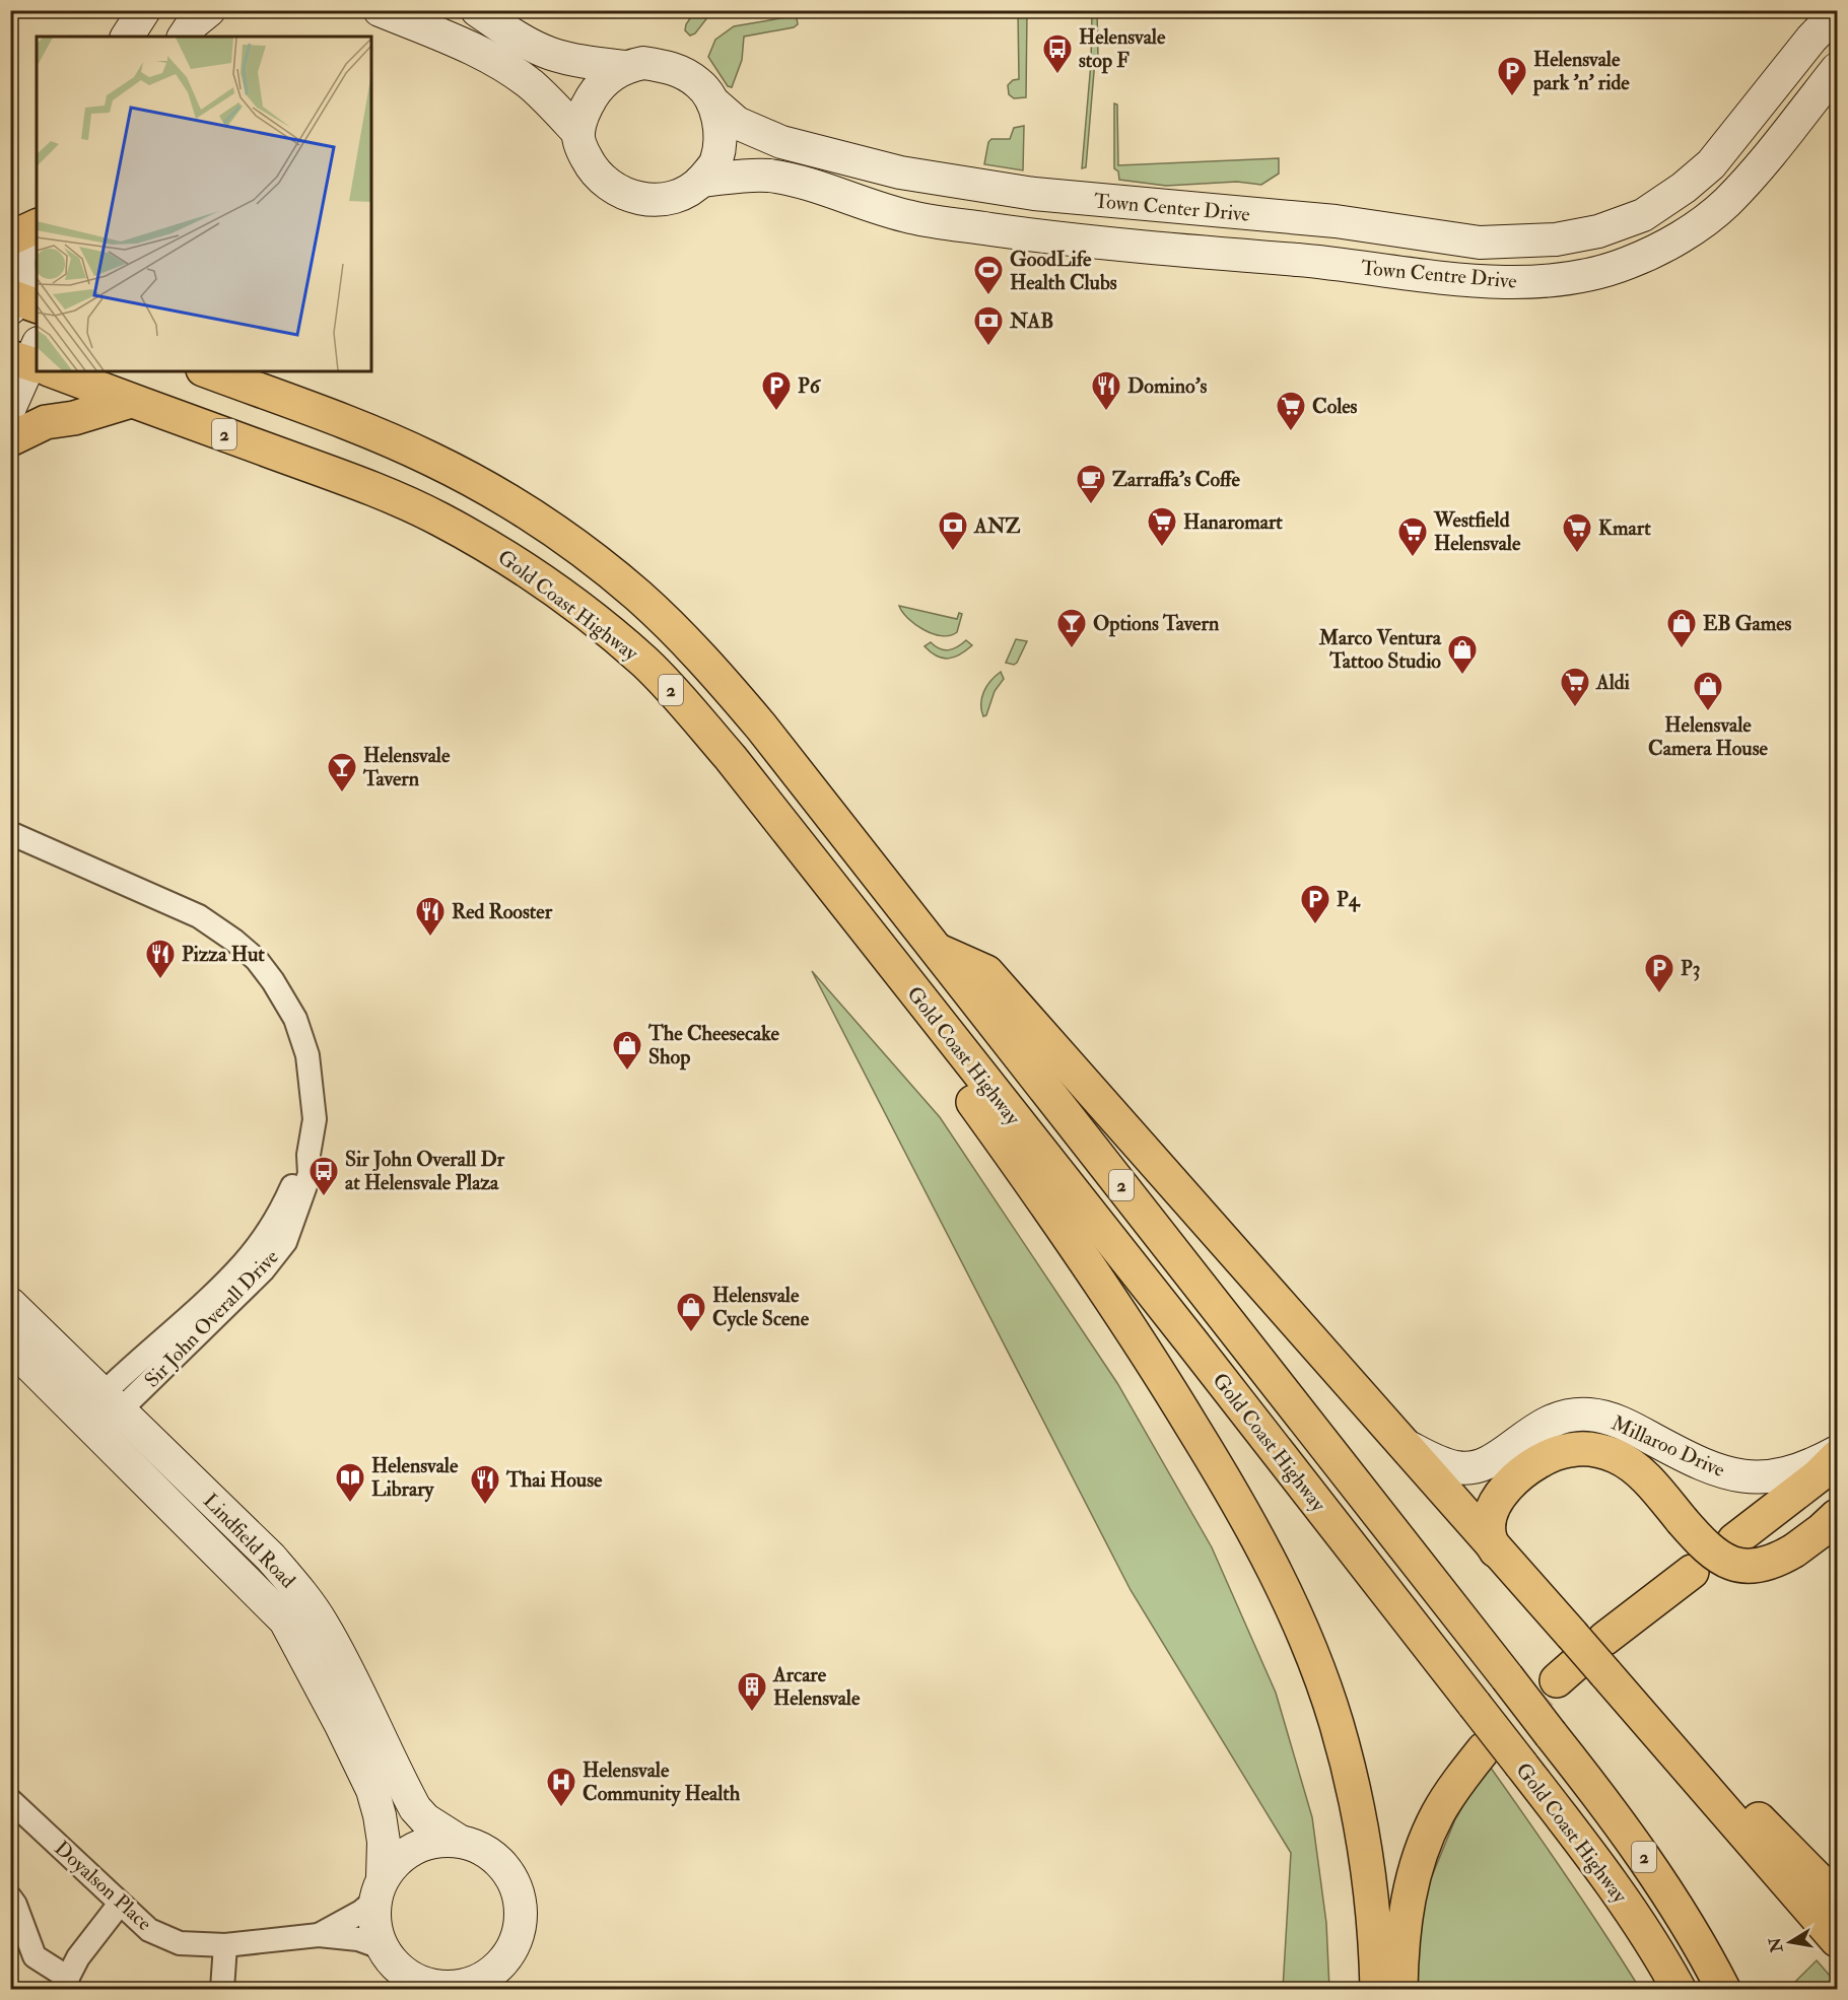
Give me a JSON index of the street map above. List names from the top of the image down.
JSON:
{
  "streets": {
    "highway": ["2", "Gold Coast Highway"],
    "street": [
      "Town Center Drive",
      "Town Centre Drive",
      "Sir John Overall Drive",
      "Millaroo Drive",
      "Lindfield Road",
      "Doyalson Place"
    ]
  },
  "crossings": [
    ["Sir John Overall Drive", "Lindfield Road"],
    ["Lindfield Road", "Doyalson Place"]
  ],
  "places": {
    "bus stop": ["Helensvale stop F", "Sir John Overall Dr at Helensvale Plaza"],
    "parking": [
      "Helensvale park 'n' ride",
      "P6",
      "P4",
      "P3"
    ],
    "sports": ["GoodLife Health Clubs"],
    "bank": ["NAB", "ANZ"],
    "restaurant": [
      "Domino's",
      "Red Rooster",
      "Pizza Hut",
      "Thai House"
    ],
    "supermarket": [
      "Coles",
      "Hanaromart",
      "Kmart",
      "Westfield Helensvale",
      "Aldi"
    ],
    "cafe": ["Zarraffa's Coffe"],
    "bar": ["Options Tavern", "Helensvale Tavern"],
    "shop": [
      "EB Games",
      "Marco Ventura Tattoo Studio",
      "Helensvale Camera House",
      "The Cheesecake Shop",
      "Helensvale Cycle Scene"
    ],
    "library": ["Helensvale Library"],
    "building": ["Arcare Helensvale"],
    "hospital": ["Helensvale Community Health"]
  },
  "north": "left"
}
